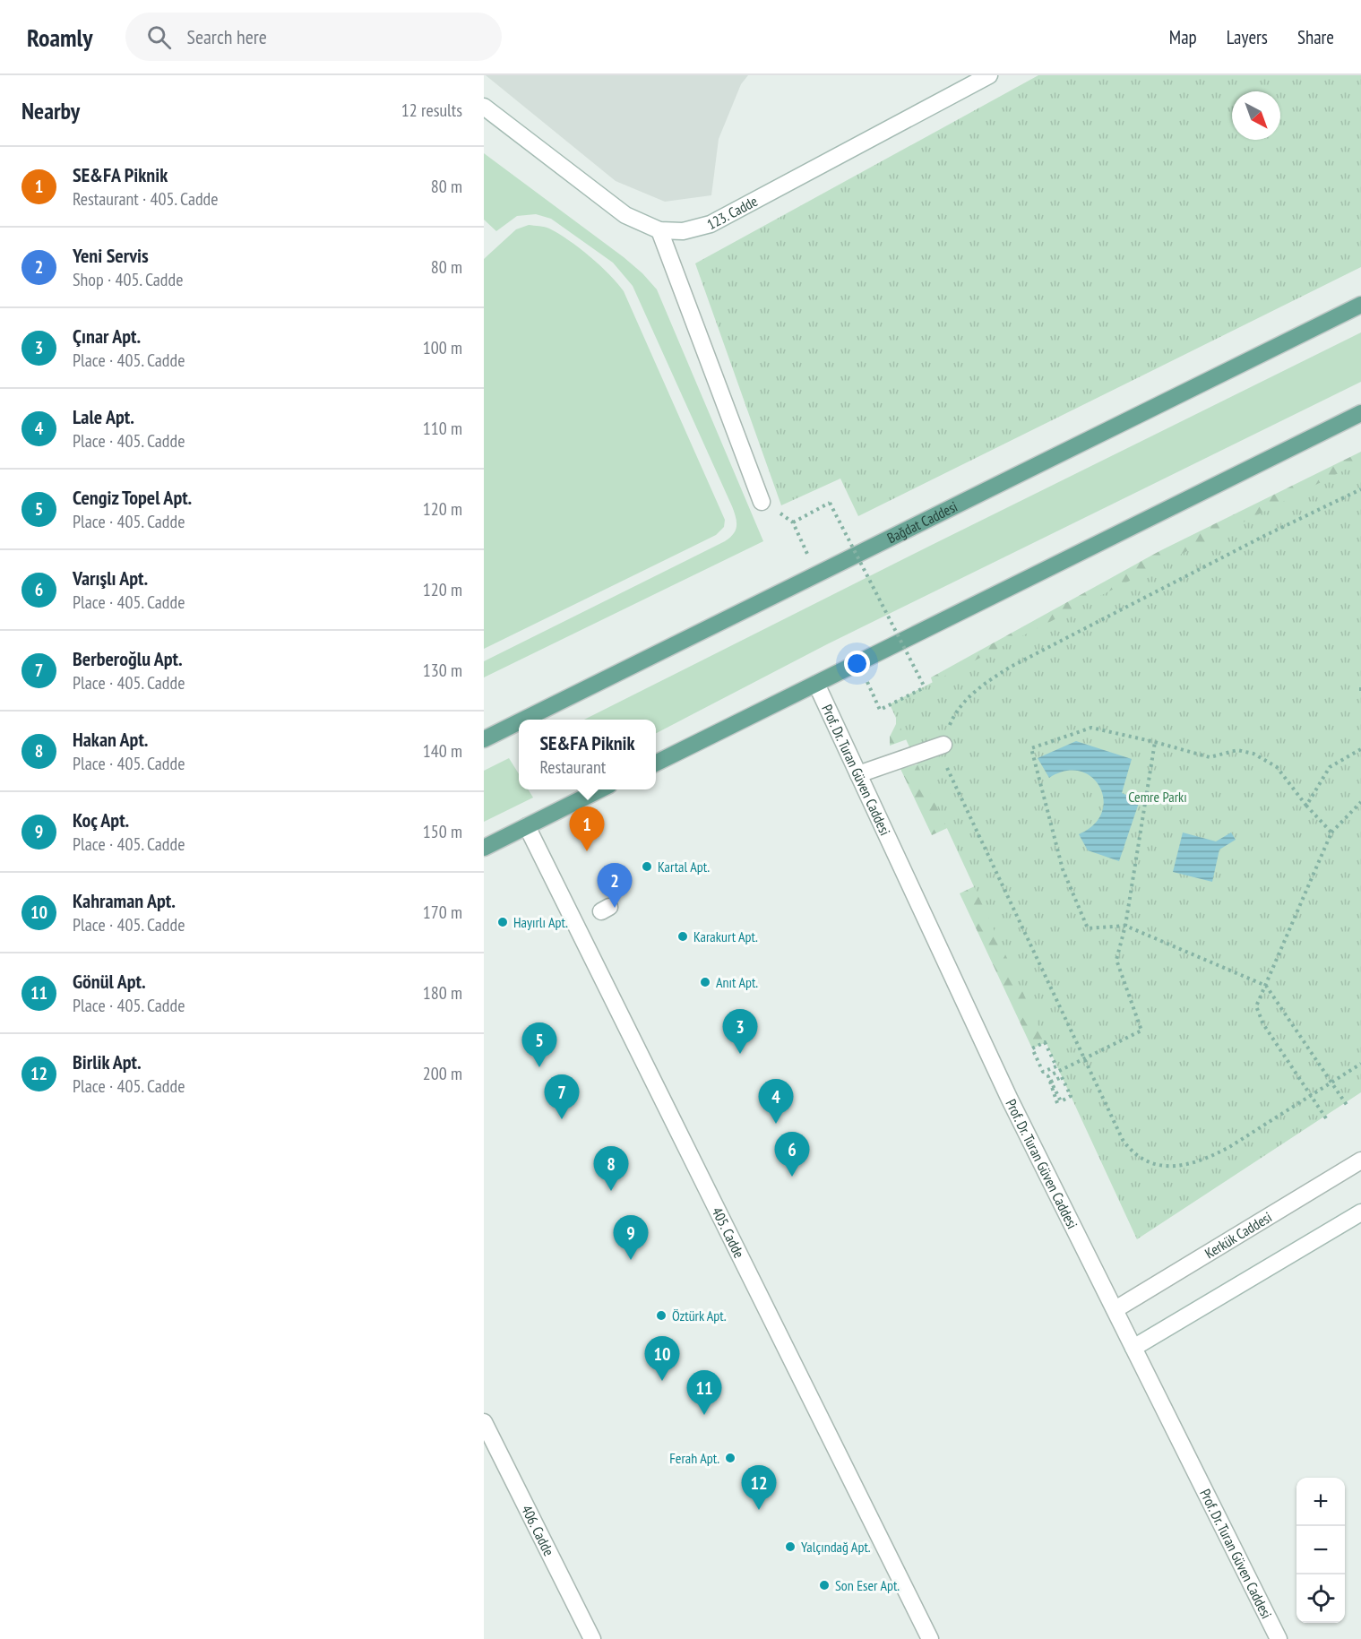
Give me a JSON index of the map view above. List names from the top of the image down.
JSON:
{
  "streets": {
    "main road": ["Bağdat Caddesi"],
    "street": [
      "123. Cadde",
      "Prof. Dr. Turan Güven Caddesi",
      "405. Cadde",
      "Kerkük Caddesi",
      "406. Cadde"
    ]
  },
  "crossings": [
    ["Prof. Dr. Turan Güven Caddesi", "Kerkük Caddesi"]
  ],
  "parks": ["Cemre Parkı"],
  "places": [
    "Kartal Apt.",
    "Hayırlı Apt.",
    "Karakurt Apt.",
    "Anıt Apt.",
    "Öztürk Apt.",
    "Ferah Apt.",
    "Yalçındağ Apt.",
    "Son Eser Apt."
  ],
  "north": "bottom right",
  "page": {
    "header": "Roamly",
    "search": "Search here",
    "nav": ["Map", "Layers", "Share"],
    "heading": ["Nearby", "12 results"],
    "list": [
      {
        "mark": "1",
        "name": "SE&FA Piknik",
        "note": "Restaurant · 405. Cadde",
        "value": "80 m"
      },
      {
        "mark": "2",
        "name": "Yeni Servis",
        "note": "Shop · 405. Cadde",
        "value": "80 m"
      },
      {
        "mark": "3",
        "name": "Çınar Apt.",
        "note": "Place · 405. Cadde",
        "value": "100 m"
      },
      {
        "mark": "4",
        "name": "Lale Apt.",
        "note": "Place · 405. Cadde",
        "value": "110 m"
      },
      {
        "mark": "5",
        "name": "Cengiz Topel Apt.",
        "note": "Place · 405. Cadde",
        "value": "120 m"
      },
      {
        "mark": "6",
        "name": "Varışlı Apt.",
        "note": "Place · 405. Cadde",
        "value": "120 m"
      },
      {
        "mark": "7",
        "name": "Berberoğlu Apt.",
        "note": "Place · 405. Cadde",
        "value": "130 m"
      },
      {
        "mark": "8",
        "name": "Hakan Apt.",
        "note": "Place · 405. Cadde",
        "value": "140 m"
      },
      {
        "mark": "9",
        "name": "Koç Apt.",
        "note": "Place · 405. Cadde",
        "value": "150 m"
      },
      {
        "mark": "10",
        "name": "Kahraman Apt.",
        "note": "Place · 405. Cadde",
        "value": "170 m"
      },
      {
        "mark": "11",
        "name": "Gönül Apt.",
        "note": "Place · 405. Cadde",
        "value": "180 m"
      },
      {
        "mark": "12",
        "name": "Birlik Apt.",
        "note": "Place · 405. Cadde",
        "value": "200 m"
      }
    ],
    "popup": ["SE&FA Piknik", "Restaurant"],
    "pins": [
      "1",
      "2",
      "3",
      "5",
      "7",
      "4",
      "6",
      "8",
      "9",
      "10",
      "11",
      "12"
    ],
    "map_buttons": ["+", "−"]
  }
}
